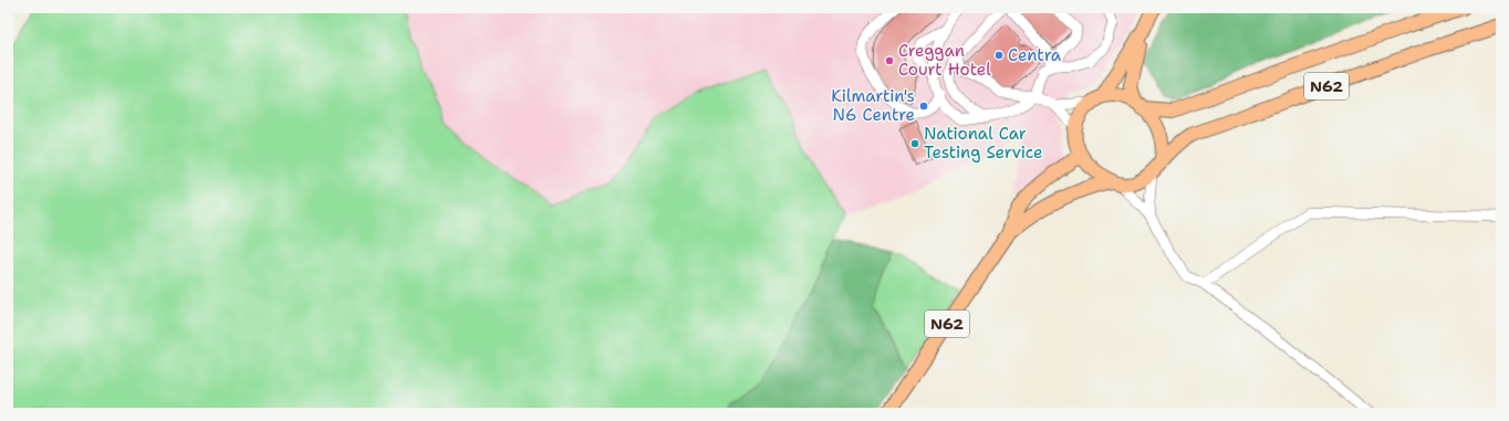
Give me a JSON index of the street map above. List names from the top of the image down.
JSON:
{
  "streets": {
    "main road": ["N62"]
  },
  "places": [
    "Centra",
    "Creggan Court Hotel",
    "Kilmartin's N6 Centre",
    "National Car Testing Service"
  ]
}
